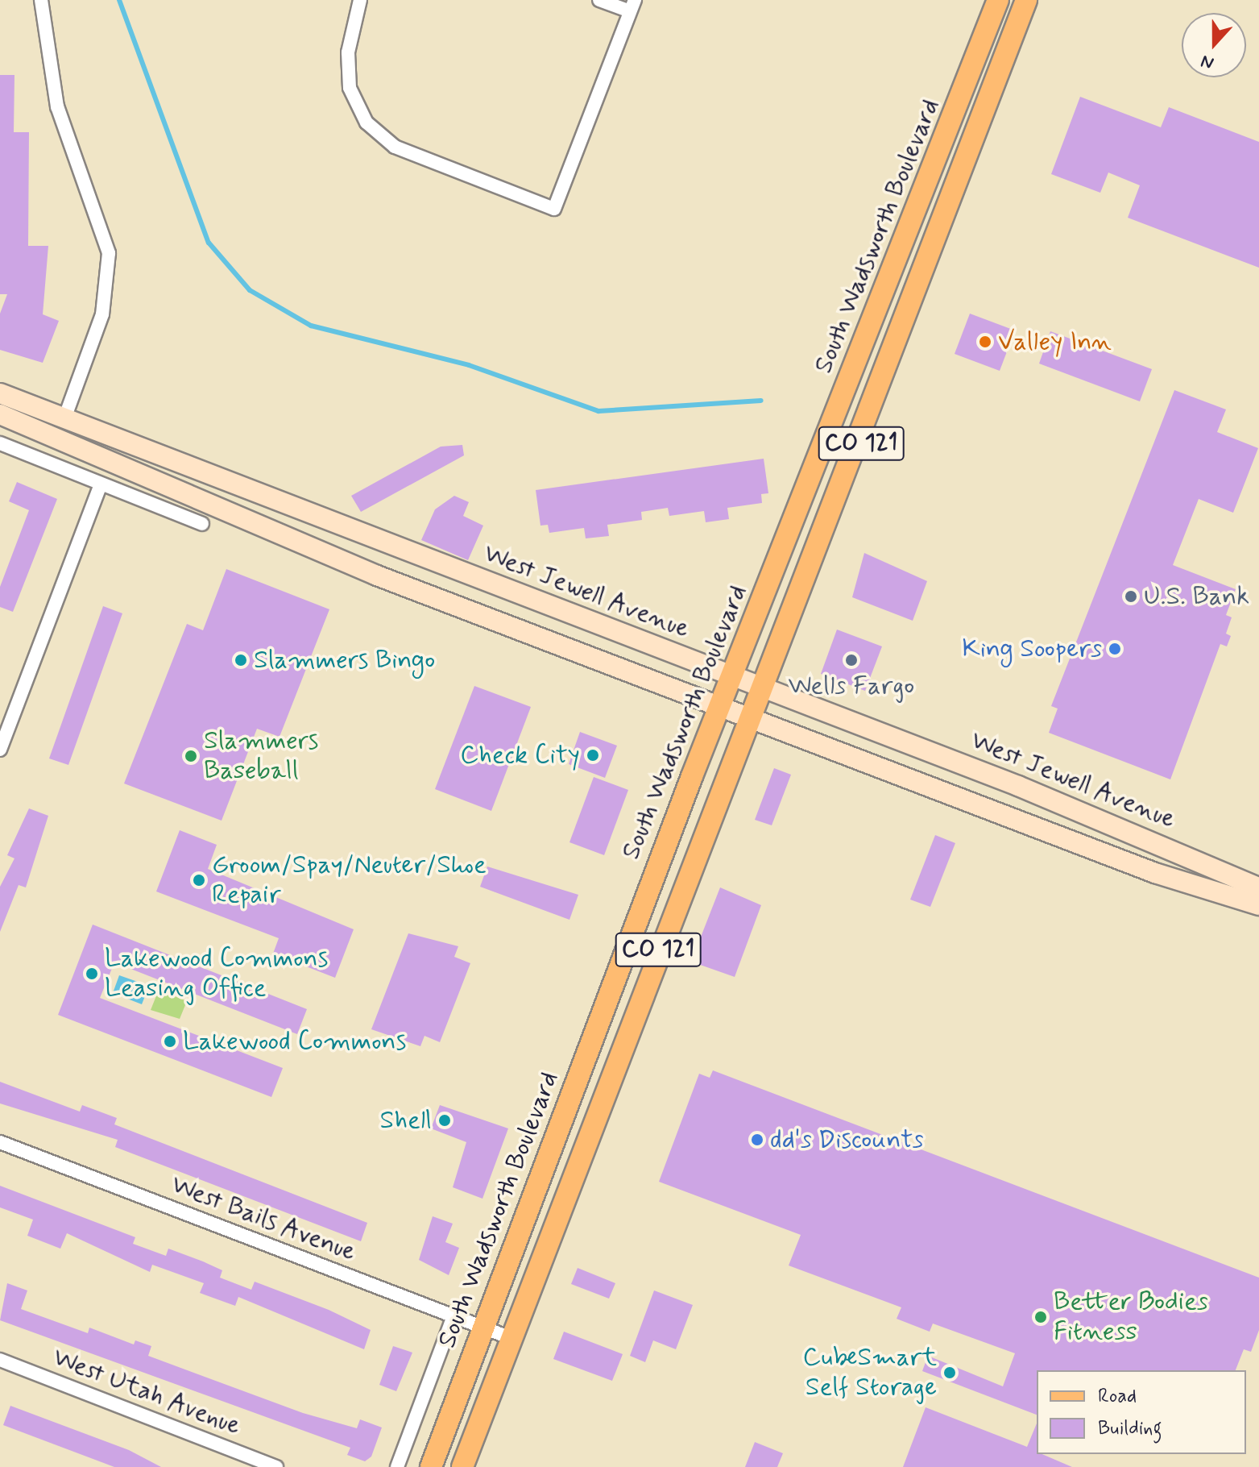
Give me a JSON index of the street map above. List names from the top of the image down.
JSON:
{
  "streets": {
    "main road": ["South Wadsworth Boulevard", "CO 121", "West Jewell Avenue"],
    "street": ["West Bails Avenue", "West Utah Avenue"]
  },
  "crossings": [
    ["South Wadsworth Boulevard", "West Jewell Avenue"],
    ["South Wadsworth Boulevard", "West Bails Avenue"],
    ["CO 121", "West Jewell Avenue"],
    ["CO 121", "West Bails Avenue"]
  ],
  "places": [
    "Valley Inn",
    "U.S. Bank",
    "King Soopers",
    "Slammers Bingo",
    "Wells Fargo",
    "Check City",
    "Slammers Baseball",
    "Groom/Spay/Neuter/Shoe Repair",
    "Lakewood Commons Leasing Office",
    "Lakewood Commons",
    "Shell",
    "dd's Discounts",
    "Better Bodies Fitness",
    "CubeSmart Self Storage"
  ],
  "legend": ["Road", "Building"],
  "north": "bottom"
}
